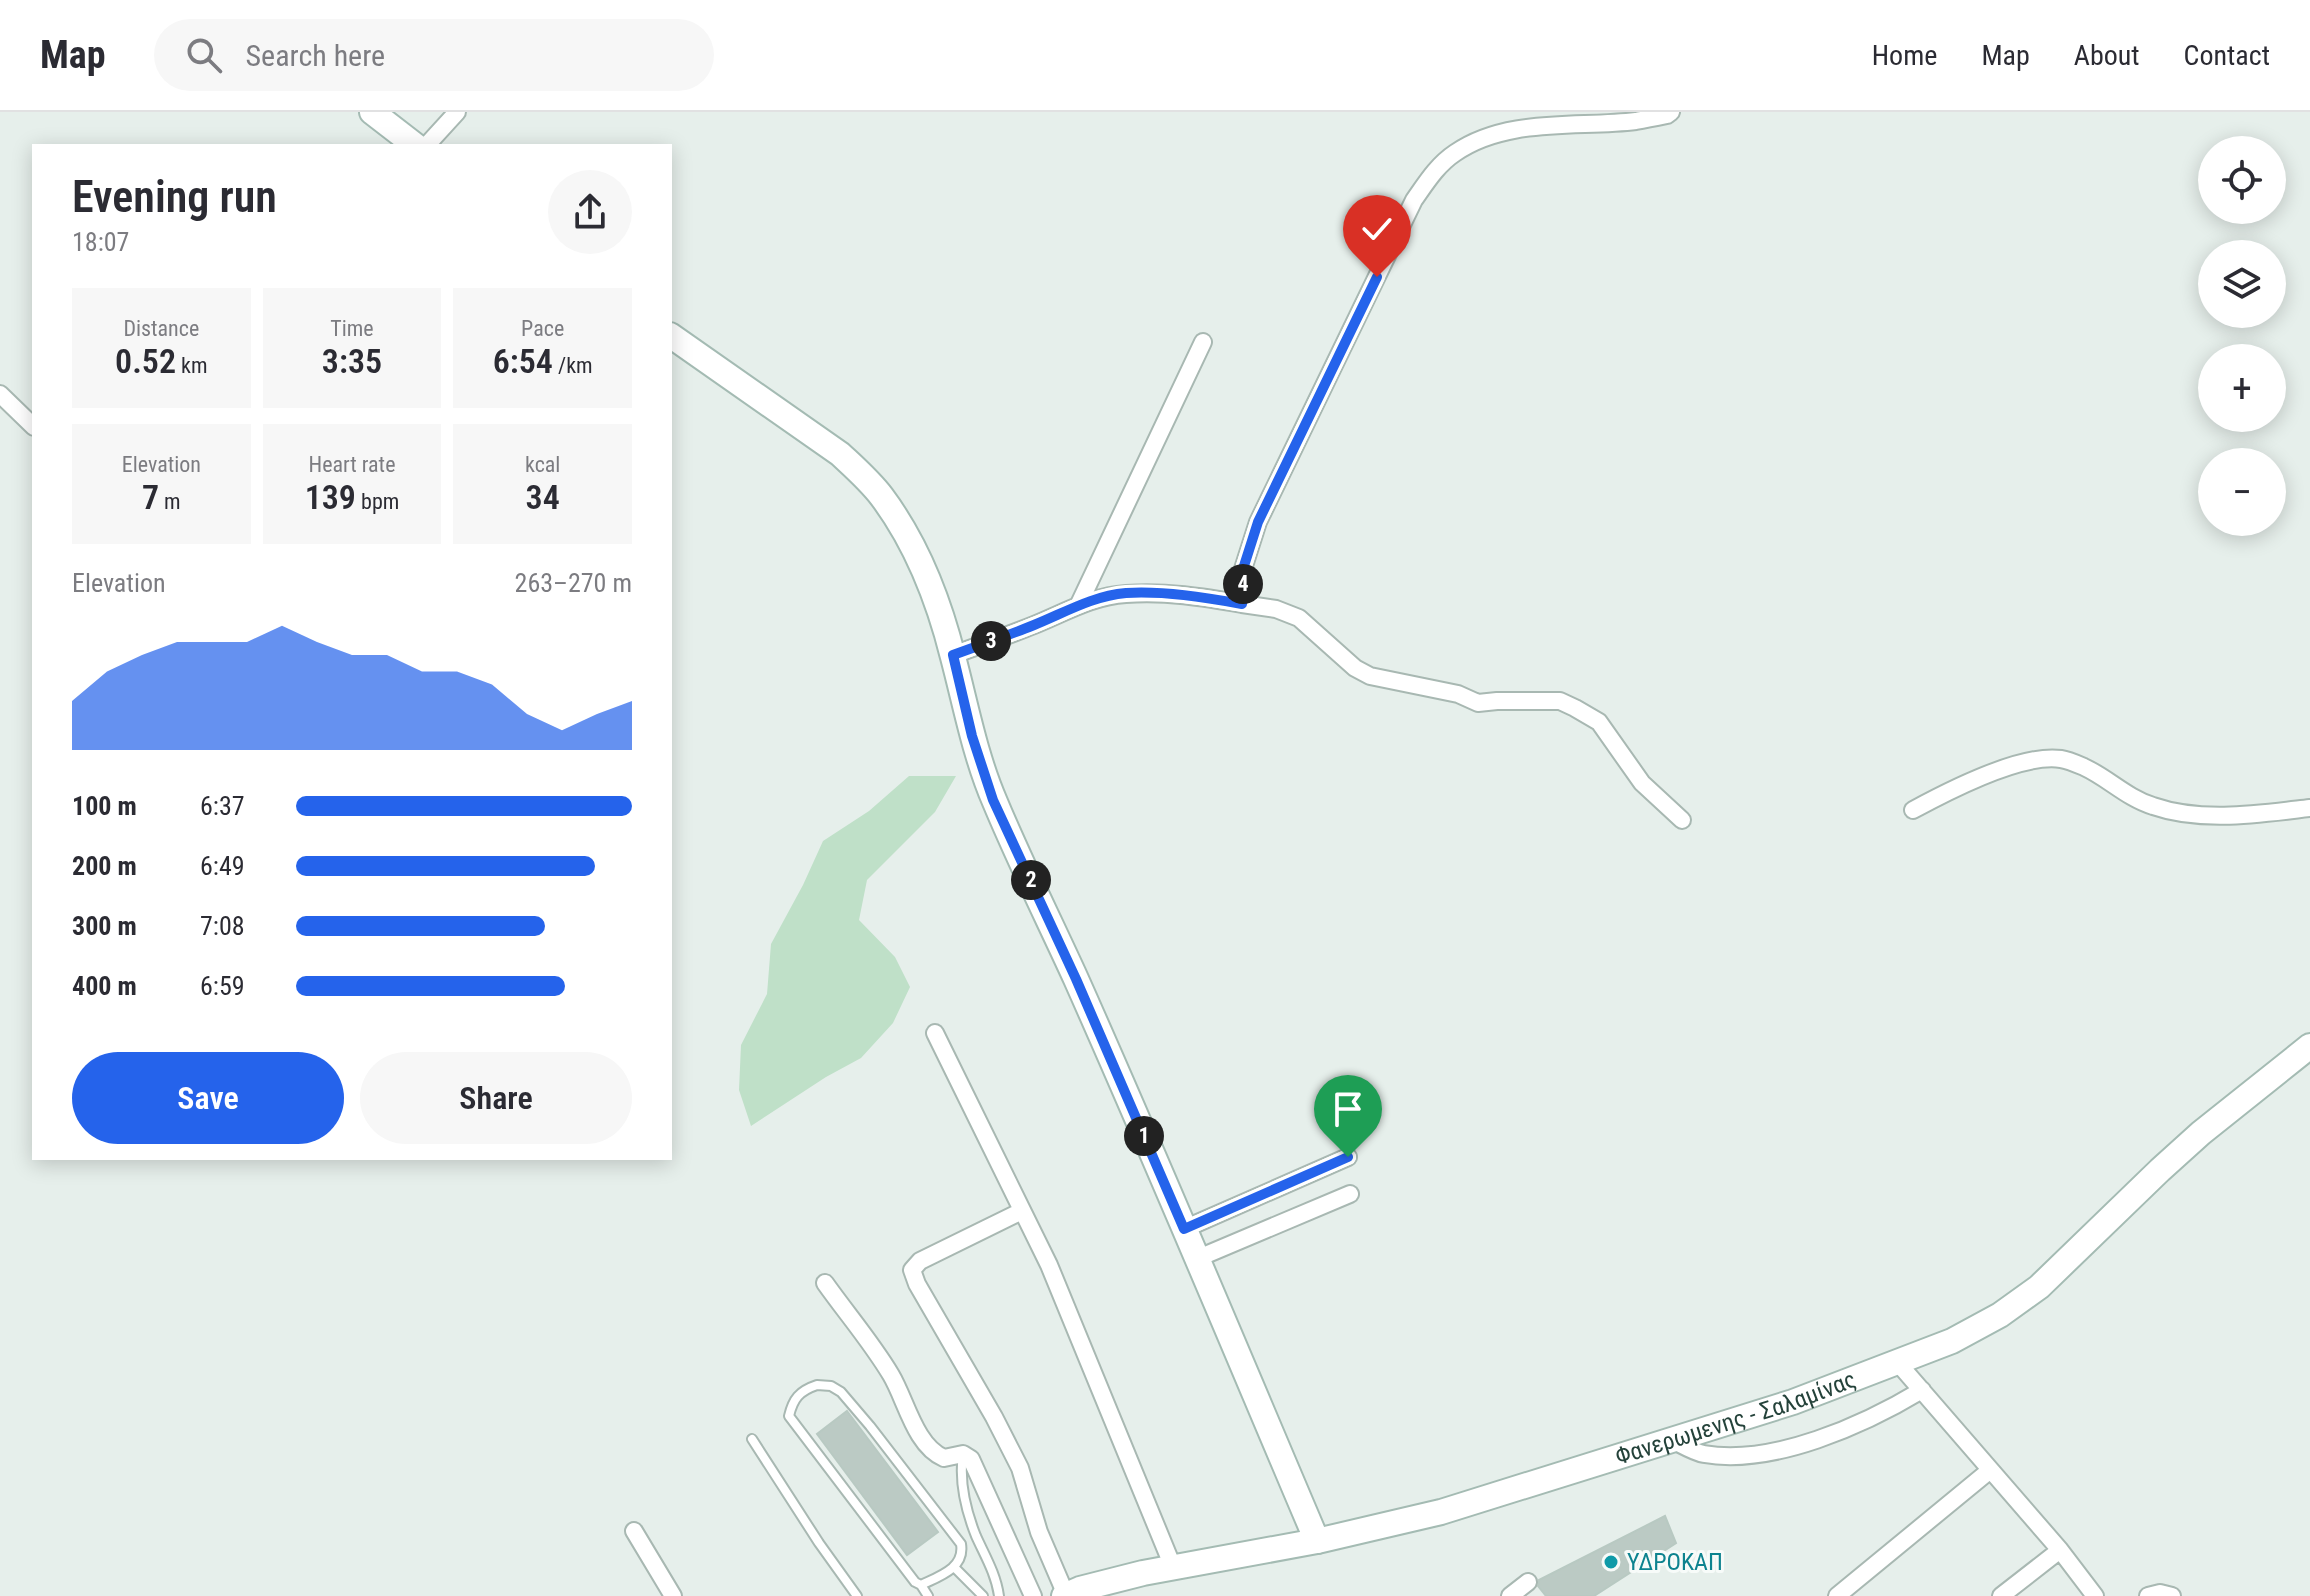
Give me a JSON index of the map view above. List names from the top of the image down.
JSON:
{
  "streets": {
    "street": ["Φανερωμενης - Σαλαμίνας"]
  },
  "places": ["ΥΔΡΟΚΑΠ"],
  "page": {
    "header": "Map",
    "search": "Search here",
    "nav": [
      "Home",
      "Map",
      "About",
      "Contact"
    ],
    "map_buttons": ["+", "−"],
    "heading": ["Evening run", "18:07"],
    "stats": [
      ["Distance", "0.52 km"],
      ["Time", "3:35"],
      ["Pace", "6:54 /km"],
      ["Elevation", "7 m"],
      ["Heart rate", "139 bpm"],
      ["kcal", "34"]
    ],
    "chart": ["Elevation", "263–270 m"],
    "pins": [
      "4",
      "3",
      "2",
      "1"
    ],
    "list": [
      {
        "name": "100 m",
        "note": "6:37"
      },
      {
        "name": "200 m",
        "note": "6:49"
      },
      {
        "name": "300 m",
        "note": "7:08"
      },
      {
        "name": "400 m",
        "note": "6:59"
      }
    ],
    "buttons": ["Save", "Share"]
  }
}
